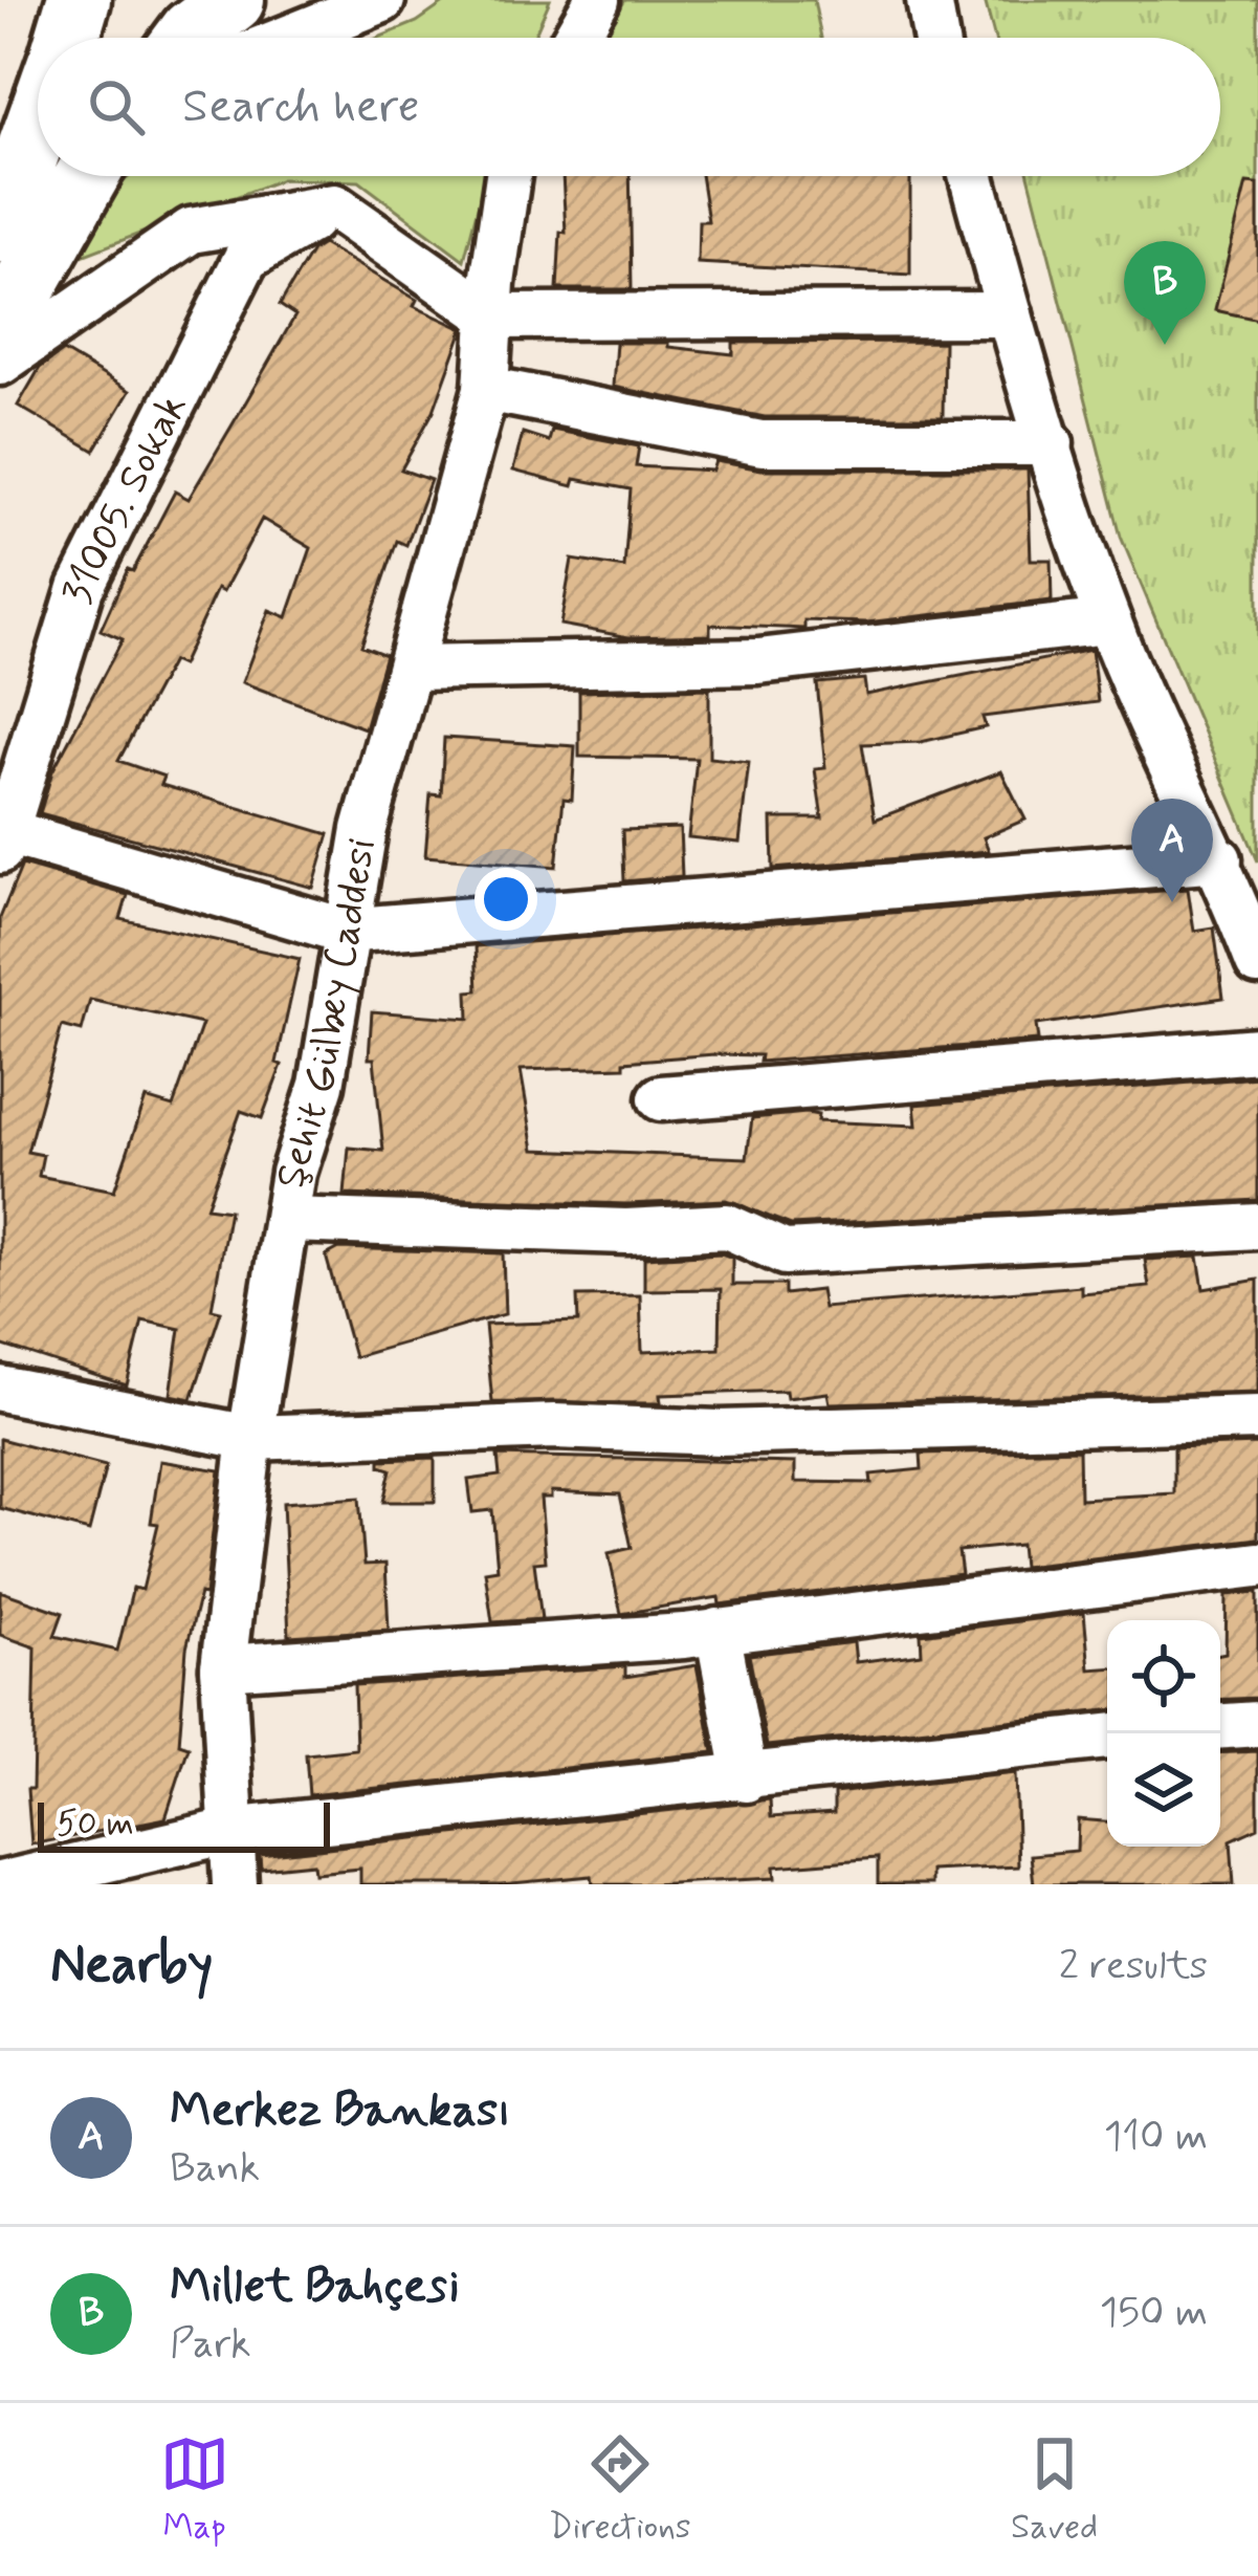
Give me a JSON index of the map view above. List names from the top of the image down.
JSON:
{
  "streets": {
    "street": ["31005. Sokak", "Şehit Gülbey Caddesi"]
  },
  "scale_bar": "50 m",
  "page": {
    "search": "Search here",
    "pins": ["B", "A"],
    "scale": "50 m",
    "heading": ["Nearby", "2 results"],
    "list": [
      {
        "mark": "A",
        "name": "Merkez Bankası",
        "note": "Bank",
        "value": "110 m"
      },
      {
        "mark": "B",
        "name": "Millet Bahçesi",
        "note": "Park",
        "value": "150 m"
      }
    ],
    "nav": ["Map", "Directions", "Saved"]
  }
}
